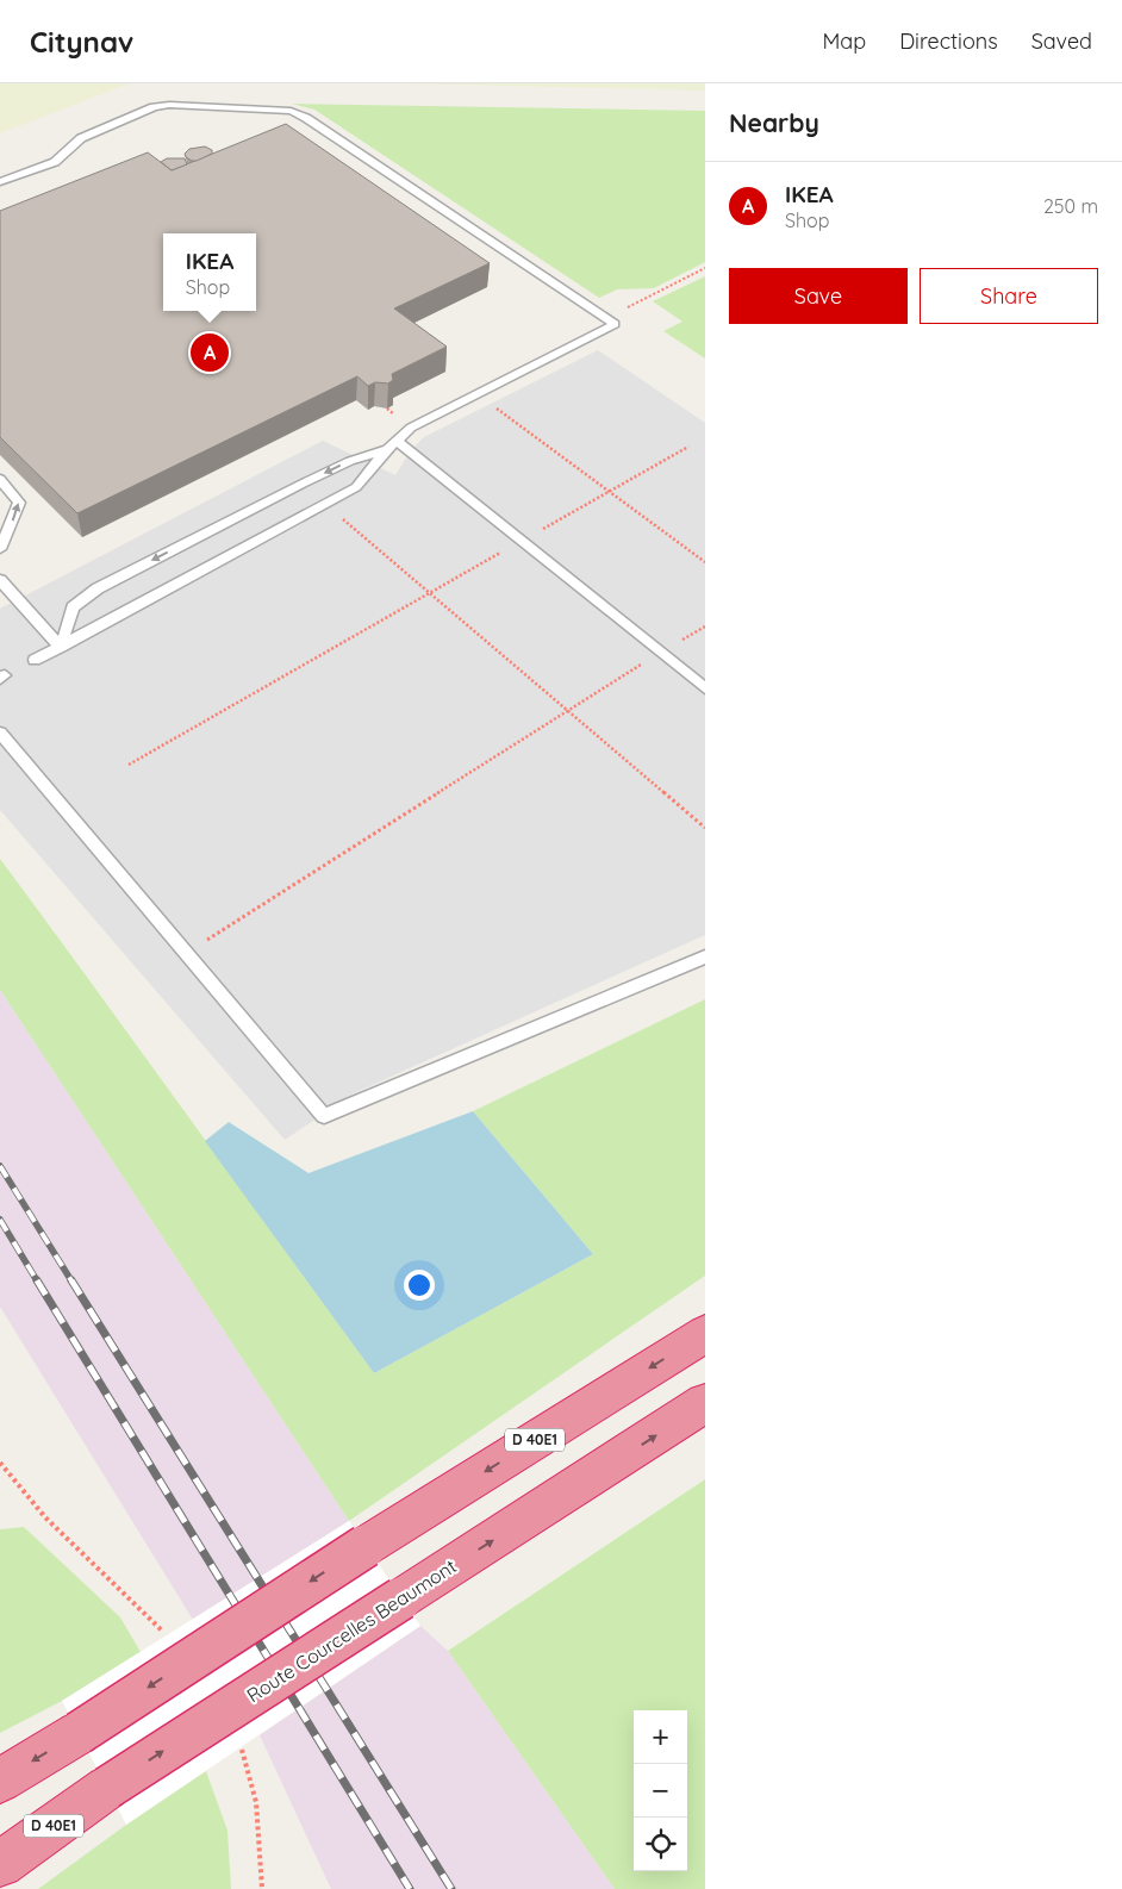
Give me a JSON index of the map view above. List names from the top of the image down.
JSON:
{
  "streets": {
    "highway": ["D 40E1", "Route Courcelles Beaumont"]
  },
  "page": {
    "header": "Citynav",
    "nav": ["Map", "Directions", "Saved"],
    "heading": "Nearby",
    "list": [
      {
        "mark": "A",
        "name": "IKEA",
        "note": "Shop",
        "value": "250 m"
      }
    ],
    "popup": ["IKEA", "Shop"],
    "buttons": ["Save", "Share"],
    "pins": "A",
    "map_buttons": ["+", "−"]
  }
}
